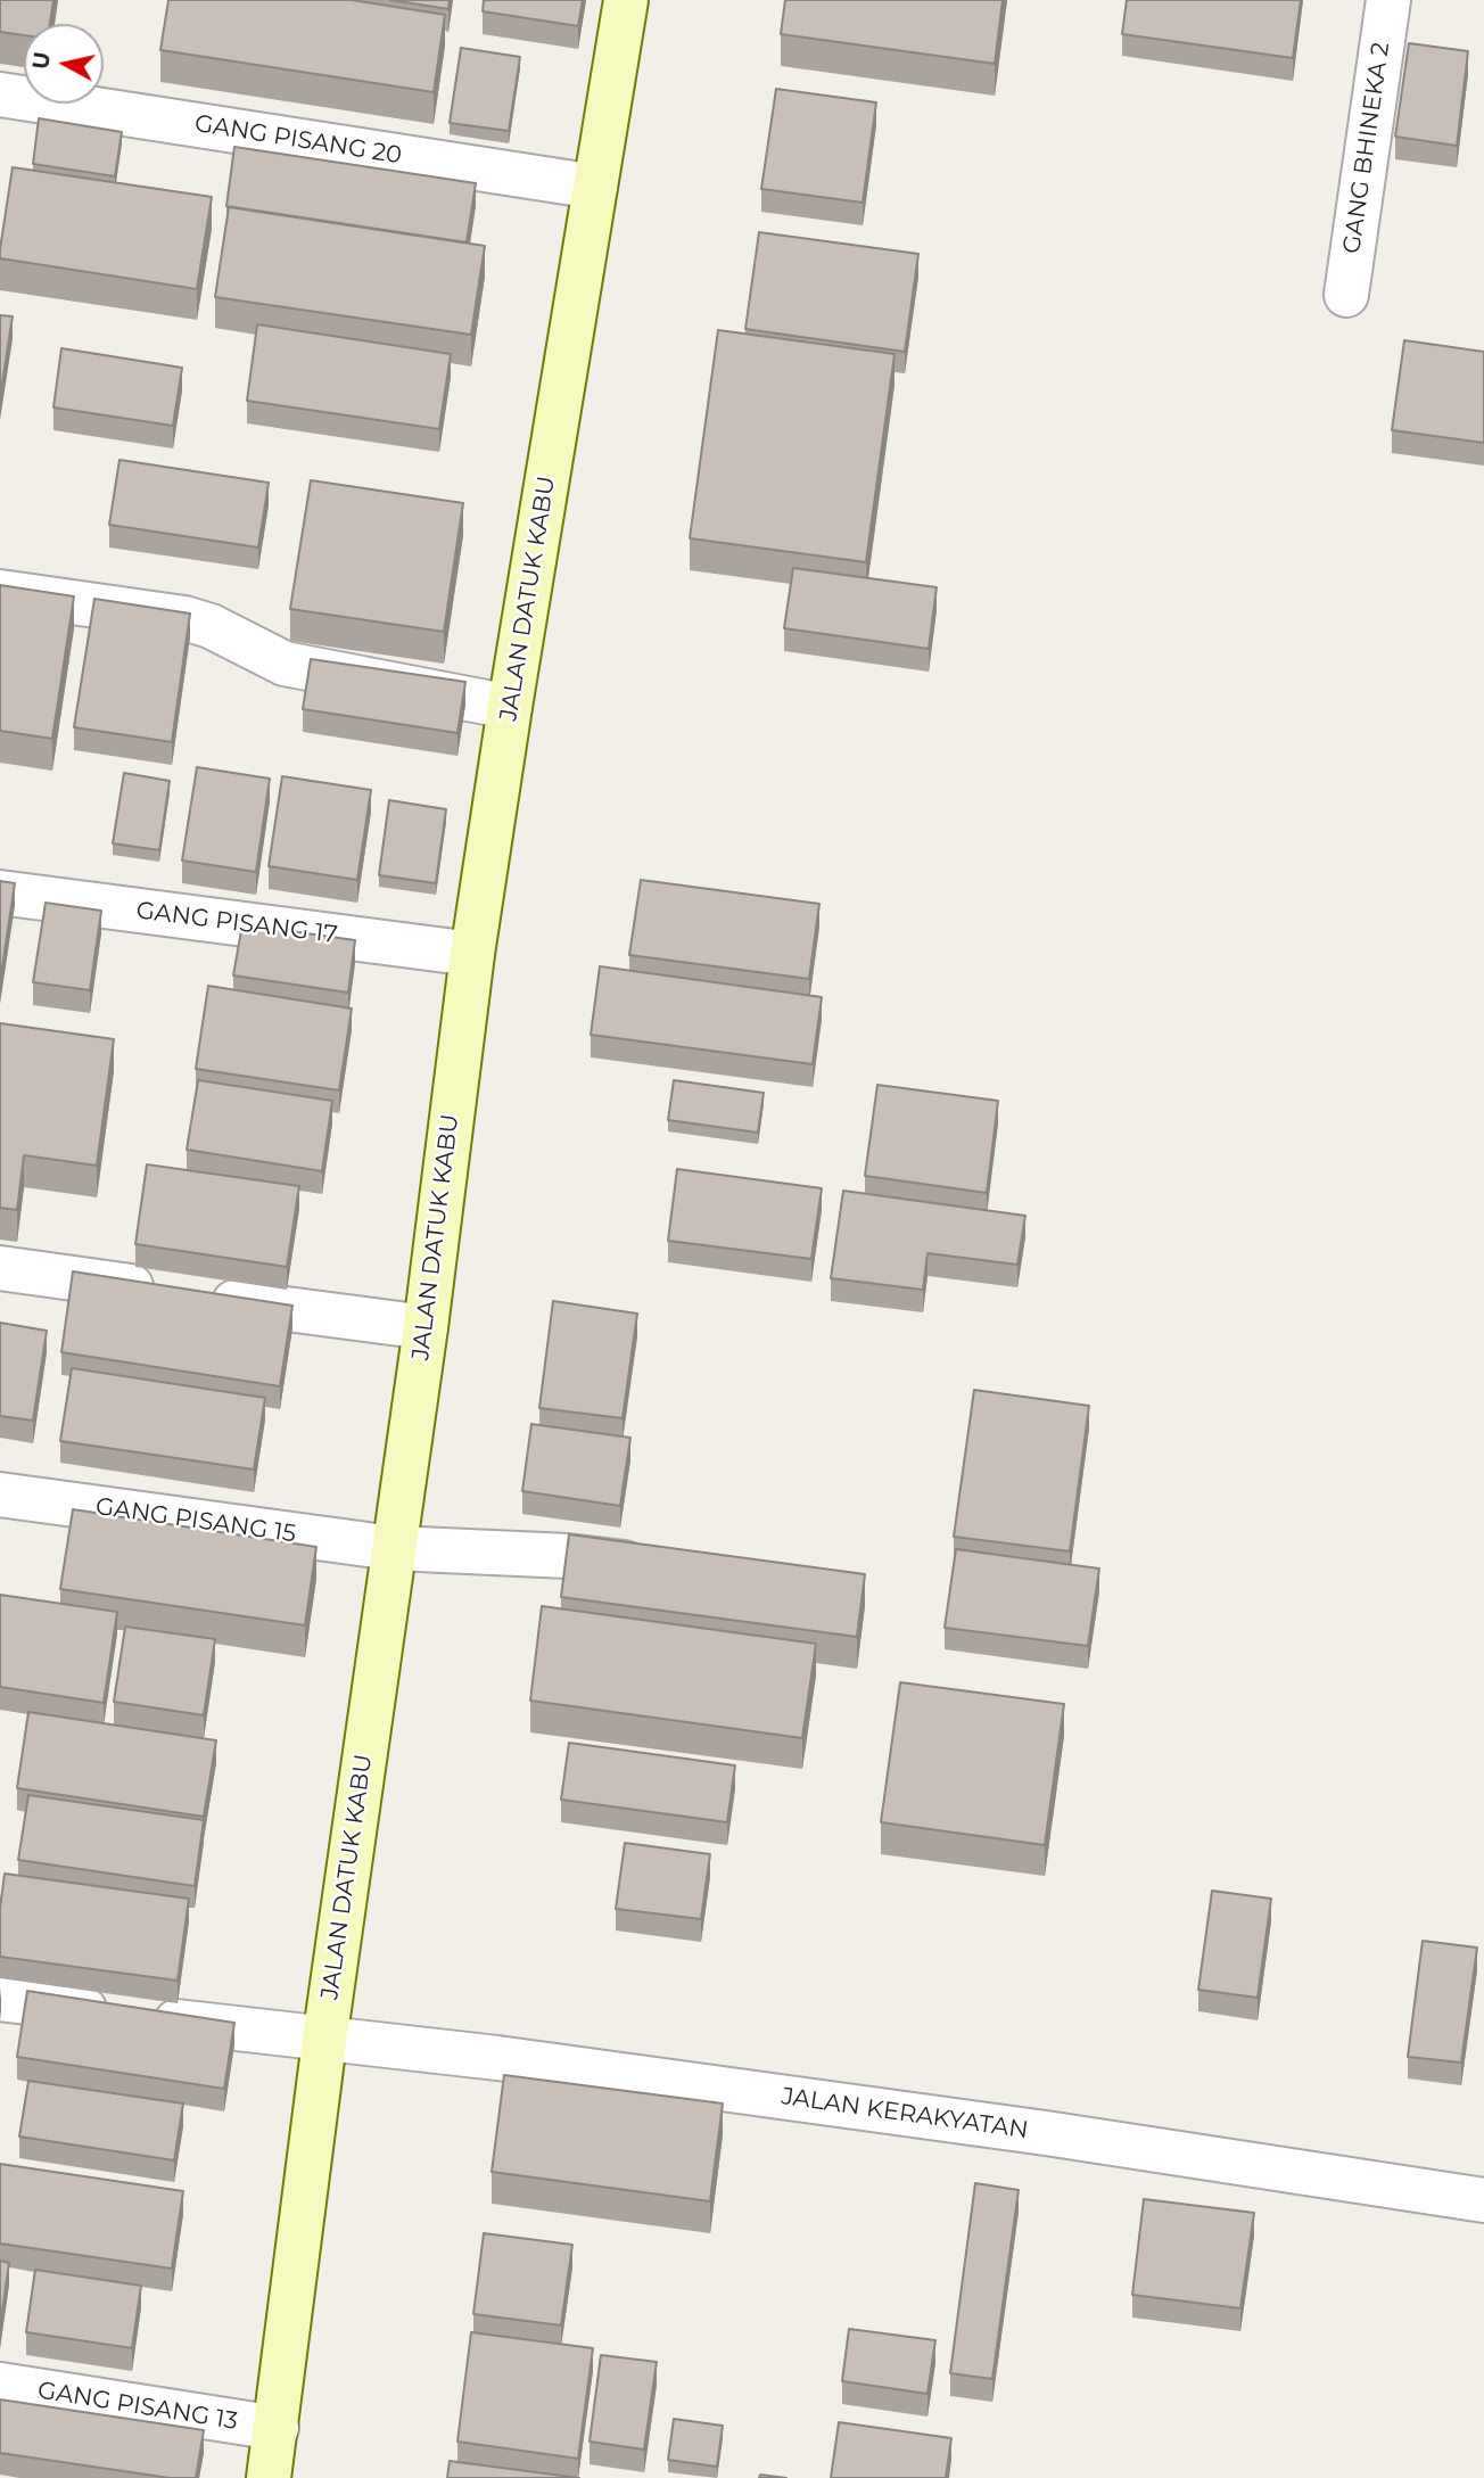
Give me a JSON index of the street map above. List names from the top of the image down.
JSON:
{
  "streets": {
    "street": [
      "GANG PISANG 20",
      "GANG BHINEKA 2",
      "JALAN DATUK KABU",
      "GANG PISANG 17",
      "GANG PISANG 15",
      "JALAN KERAKYATAN",
      "GANG PISANG 13"
    ]
  },
  "crossings": [
    ["GANG PISANG 20", "JALAN DATUK KABU"],
    ["JALAN DATUK KABU", "GANG PISANG 17"],
    ["JALAN DATUK KABU", "GANG PISANG 15"],
    ["JALAN DATUK KABU", "JALAN KERAKYATAN"],
    ["JALAN DATUK KABU", "GANG PISANG 13"]
  ],
  "north": "left"
}
